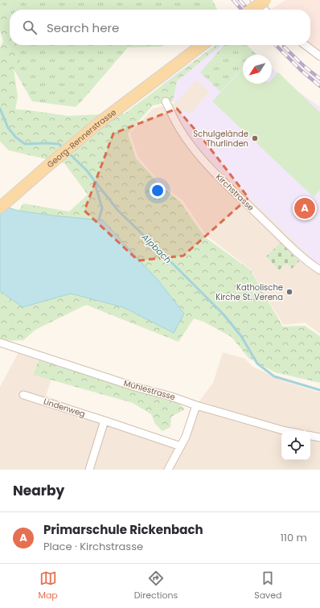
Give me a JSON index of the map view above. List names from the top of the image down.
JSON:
{
  "streets": {
    "main road": ["Georg-Rennerstrasse"],
    "street": ["Kirchstrasse", "Mühlestrasse", "Lindenweg"]
  },
  "water": ["Alpbach"],
  "places": ["Schulgelände Thurlinden", "Katholische Kirche St. Verena"],
  "north": "bottom left",
  "page": {
    "search": "Search here",
    "pins": "A",
    "heading": "Nearby",
    "list": [
      {
        "mark": "A",
        "name": "Primarschule Rickenbach",
        "note": "Place · Kirchstrasse",
        "value": "110 m"
      }
    ],
    "nav": ["Map", "Directions", "Saved"]
  }
}
